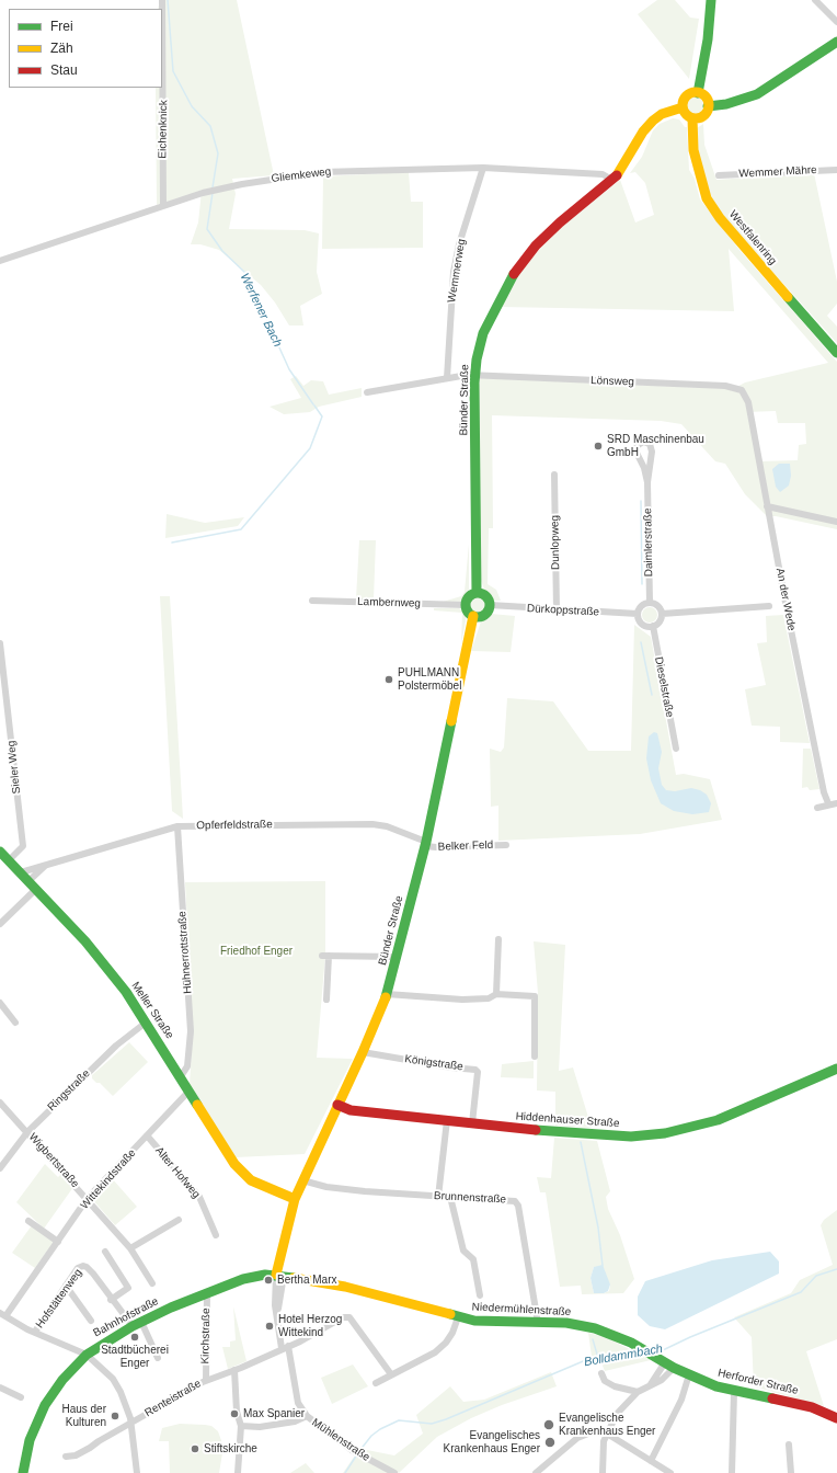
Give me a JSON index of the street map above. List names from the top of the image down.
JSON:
{
  "streets": {
    "street": [
      "Eichenknick",
      "Wemmer Mähre",
      "Gliemkeweg",
      "Westfalenring",
      "Wemmerweg",
      "Lönsweg",
      "Bünder Straße",
      "Dunlopweg",
      "Daimlerstraße",
      "An der Wede",
      "Lambernweg",
      "Dürkoppstraße",
      "Dieselstraße",
      "Sieler Weg",
      "Opferfeldstraße",
      "Belker Feld",
      "Hühnerrottstraße",
      "Meller Straße",
      "Königstraße",
      "Ringstraße",
      "Hiddenhauser Straße",
      "Wigbertstraße",
      "Alter Hofweg",
      "Wittekindstraße",
      "Brunnenstraße",
      "Hofstättenweg",
      "Niedermühlenstraße",
      "Bahnhofstraße",
      "Kirchstraße",
      "Herforder Straße",
      "Renteistraße",
      "Mühlenstraße"
    ]
  },
  "crossings": [
    ["Eichenknick", "Gliemkeweg"],
    ["Gliemkeweg", "Wemmerweg"],
    ["Gliemkeweg", "Bünder Straße"],
    ["Westfalenring", "Bünder Straße"],
    ["Wemmerweg", "Lönsweg"],
    ["Lönsweg", "Bünder Straße"],
    ["Lönsweg", "An der Wede"],
    ["Bünder Straße", "Lambernweg"],
    ["Bünder Straße", "Dürkoppstraße"],
    ["Bünder Straße", "Opferfeldstraße"],
    ["Bünder Straße", "Belker Feld"],
    ["Bünder Straße", "Meller Straße"],
    ["Bünder Straße", "Königstraße"],
    ["Bünder Straße", "Hiddenhauser Straße"],
    ["Bünder Straße", "Brunnenstraße"],
    ["Bünder Straße", "Niedermühlenstraße"],
    ["Bünder Straße", "Bahnhofstraße"],
    ["Bünder Straße", "Renteistraße"],
    ["Bünder Straße", "Mühlenstraße"],
    ["Dunlopweg", "Dürkoppstraße"],
    ["Daimlerstraße", "Dürkoppstraße"],
    ["Daimlerstraße", "Dieselstraße"],
    ["Lambernweg", "Dürkoppstraße"],
    ["Dürkoppstraße", "Dieselstraße"],
    ["Sieler Weg", "Meller Straße"],
    ["Opferfeldstraße", "Belker Feld"],
    ["Opferfeldstraße", "Hühnerrottstraße"],
    ["Opferfeldstraße", "Meller Straße"],
    ["Hühnerrottstraße", "Meller Straße"],
    ["Meller Straße", "Ringstraße"],
    ["Meller Straße", "Wittekindstraße"],
    ["Königstraße", "Hiddenhauser Straße"],
    ["Ringstraße", "Wigbertstraße"],
    ["Wigbertstraße", "Wittekindstraße"],
    ["Alter Hofweg", "Wittekindstraße"],
    ["Brunnenstraße", "Niedermühlenstraße"],
    ["Hofstättenweg", "Bahnhofstraße"],
    ["Niedermühlenstraße", "Bahnhofstraße"],
    ["Niedermühlenstraße", "Herforder Straße"],
    ["Bahnhofstraße", "Kirchstraße"],
    ["Kirchstraße", "Renteistraße"],
    ["Renteistraße", "Mühlenstraße"]
  ],
  "water": ["Werfener Bach", "Bolldammbach"],
  "parks": ["Friedhof Enger"],
  "places": [
    "SRD Maschinenbau GmbH",
    "PUHLMANN Polstermöbel",
    "Bertha Marx",
    "Hotel Herzog Wittekind",
    "Stadtbücherei Enger",
    "Max Spanier",
    "Haus der Kulturen",
    "Evangelische Krankenhaus Enger",
    "Evangelisches Krankenhaus Enger",
    "Stiftskirche"
  ],
  "legend": ["Frei", "Zäh", "Stau"]
}
